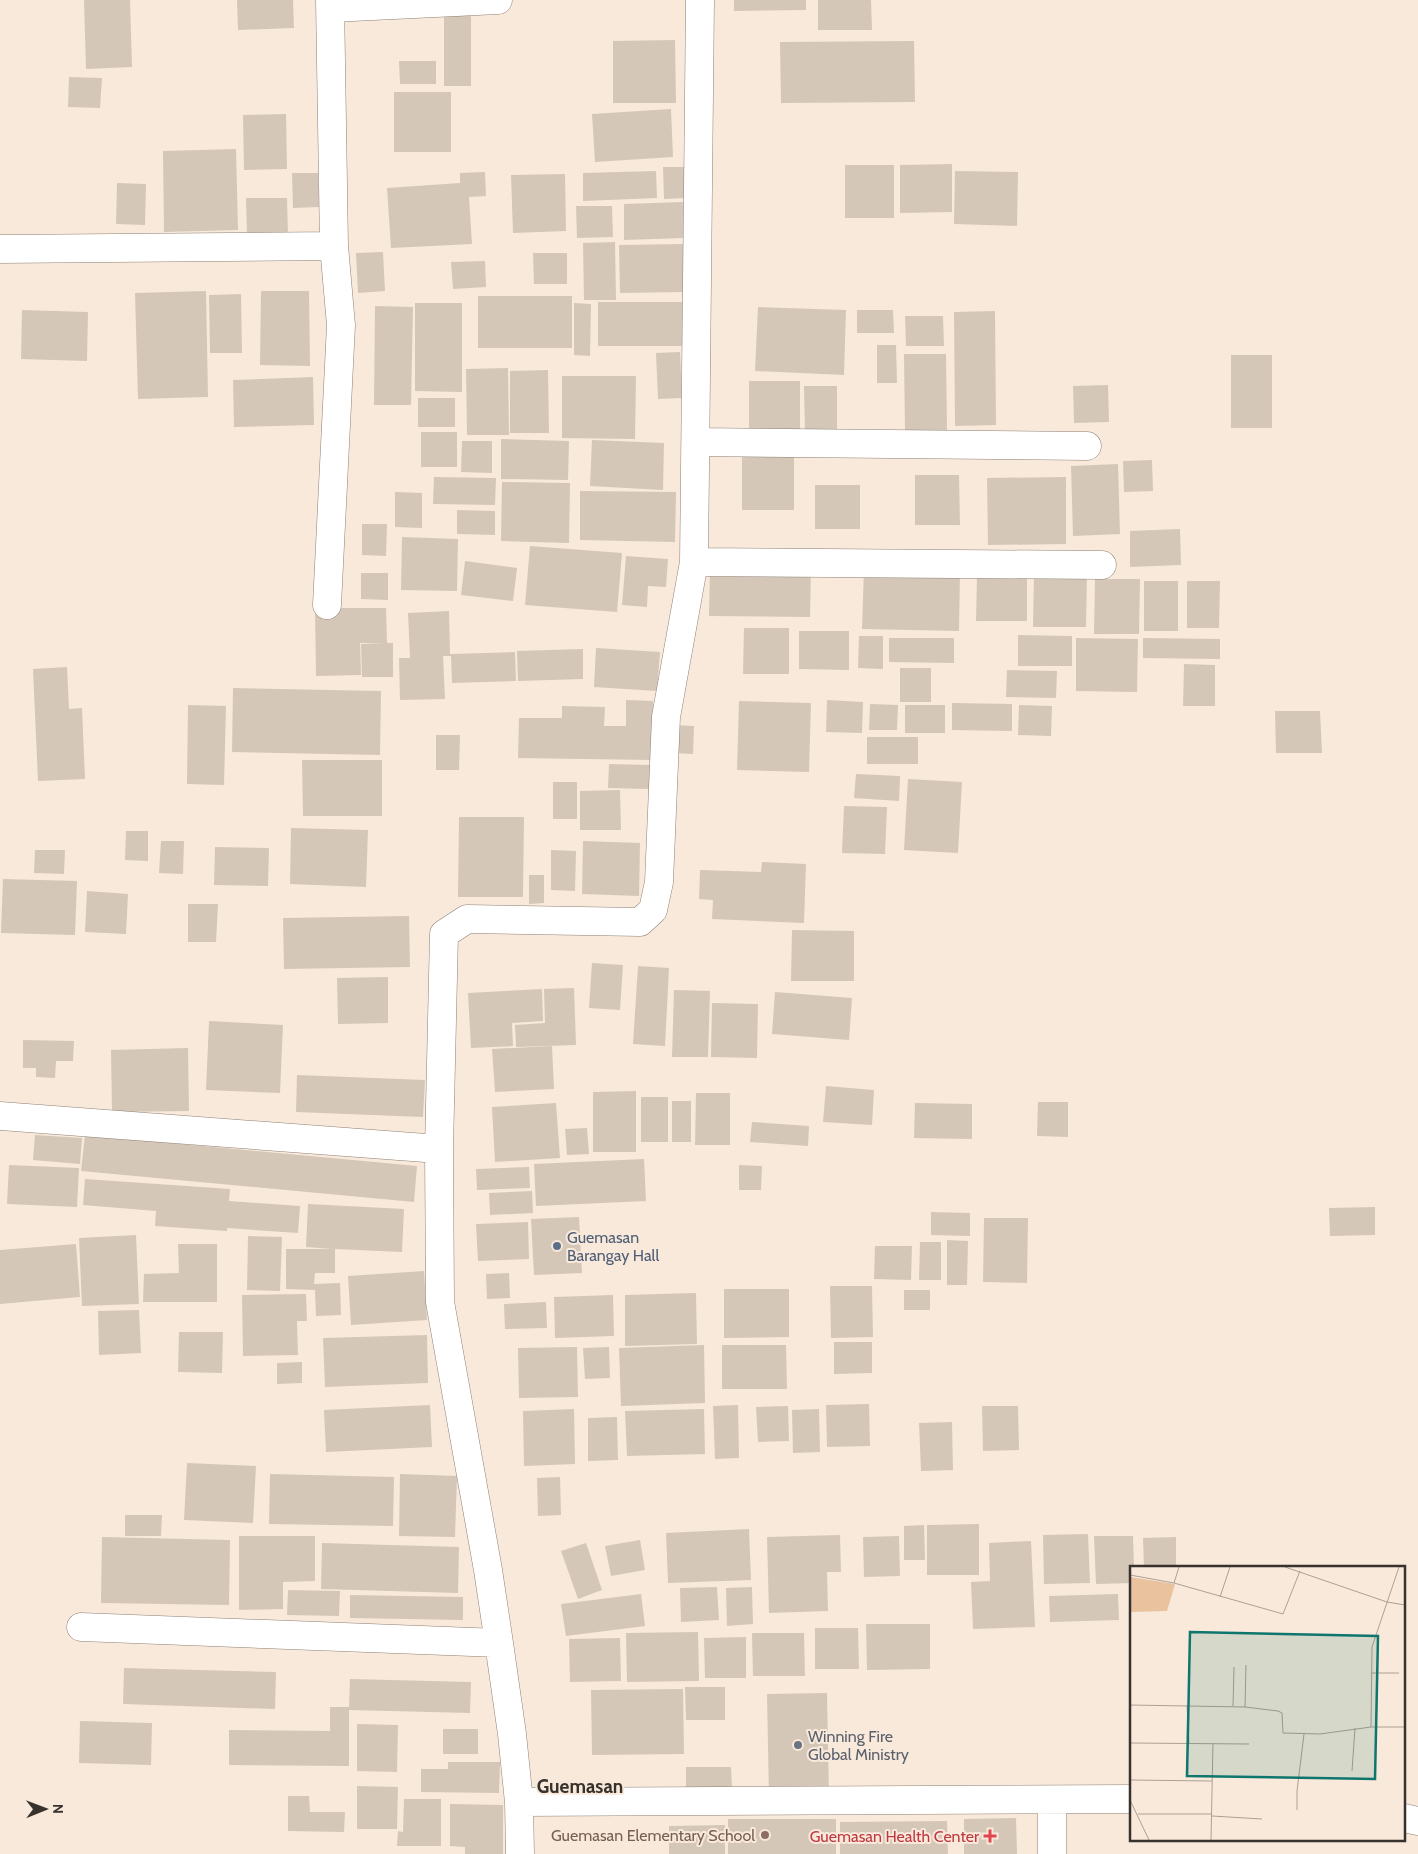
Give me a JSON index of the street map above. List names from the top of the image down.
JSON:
{
  "districts": ["Guemasan"],
  "places": {
    "other": ["Guemasan Barangay Hall", "Winning Fire Global Ministry", "Guemasan Elementary School"],
    "health": ["Guemasan Health Center"]
  },
  "north": "right"
}
